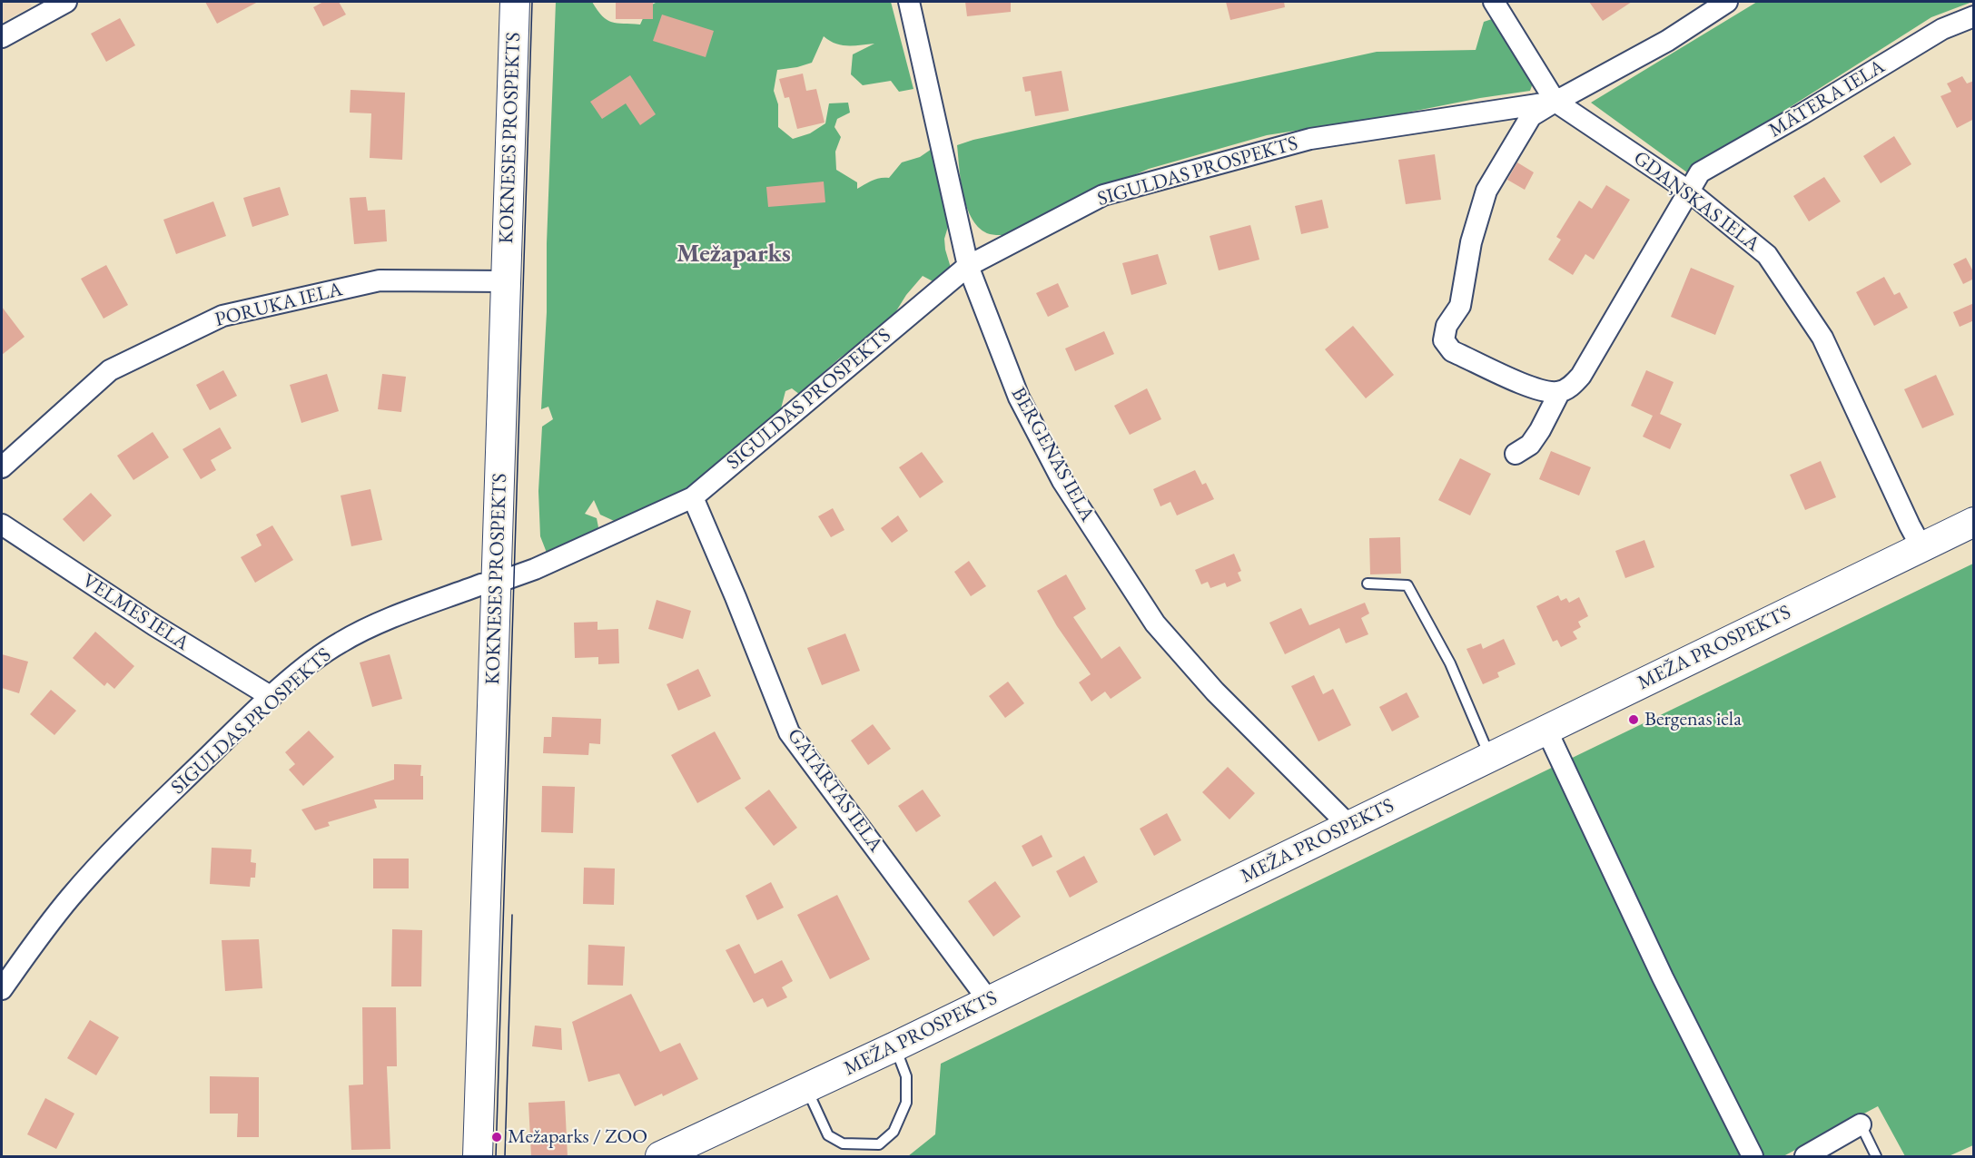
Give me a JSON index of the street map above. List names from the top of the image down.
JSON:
{
  "streets": {
    "street": [
      "MĀTERA IELA",
      "KOKNESES PROSPEKTS",
      "SIGULDAS PROSPEKTS",
      "GDAŅSKAS IELA",
      "PORUKA IELA",
      "BERGENAS IELA",
      "VELMES IELA",
      "MEŽA PROSPEKTS",
      "GATARTAS IELA"
    ]
  },
  "crossings": [
    ["MĀTERA IELA", "GDAŅSKAS IELA"],
    ["KOKNESES PROSPEKTS", "SIGULDAS PROSPEKTS"],
    ["KOKNESES PROSPEKTS", "PORUKA IELA"],
    ["SIGULDAS PROSPEKTS", "GDAŅSKAS IELA"],
    ["SIGULDAS PROSPEKTS", "BERGENAS IELA"],
    ["SIGULDAS PROSPEKTS", "VELMES IELA"],
    ["SIGULDAS PROSPEKTS", "GATARTAS IELA"],
    ["GDAŅSKAS IELA", "MEŽA PROSPEKTS"],
    ["BERGENAS IELA", "MEŽA PROSPEKTS"],
    ["MEŽA PROSPEKTS", "GATARTAS IELA"]
  ],
  "districts": ["Mežaparks"],
  "places": ["Bergenas iela", "Mežaparks / ZOO"]
}
